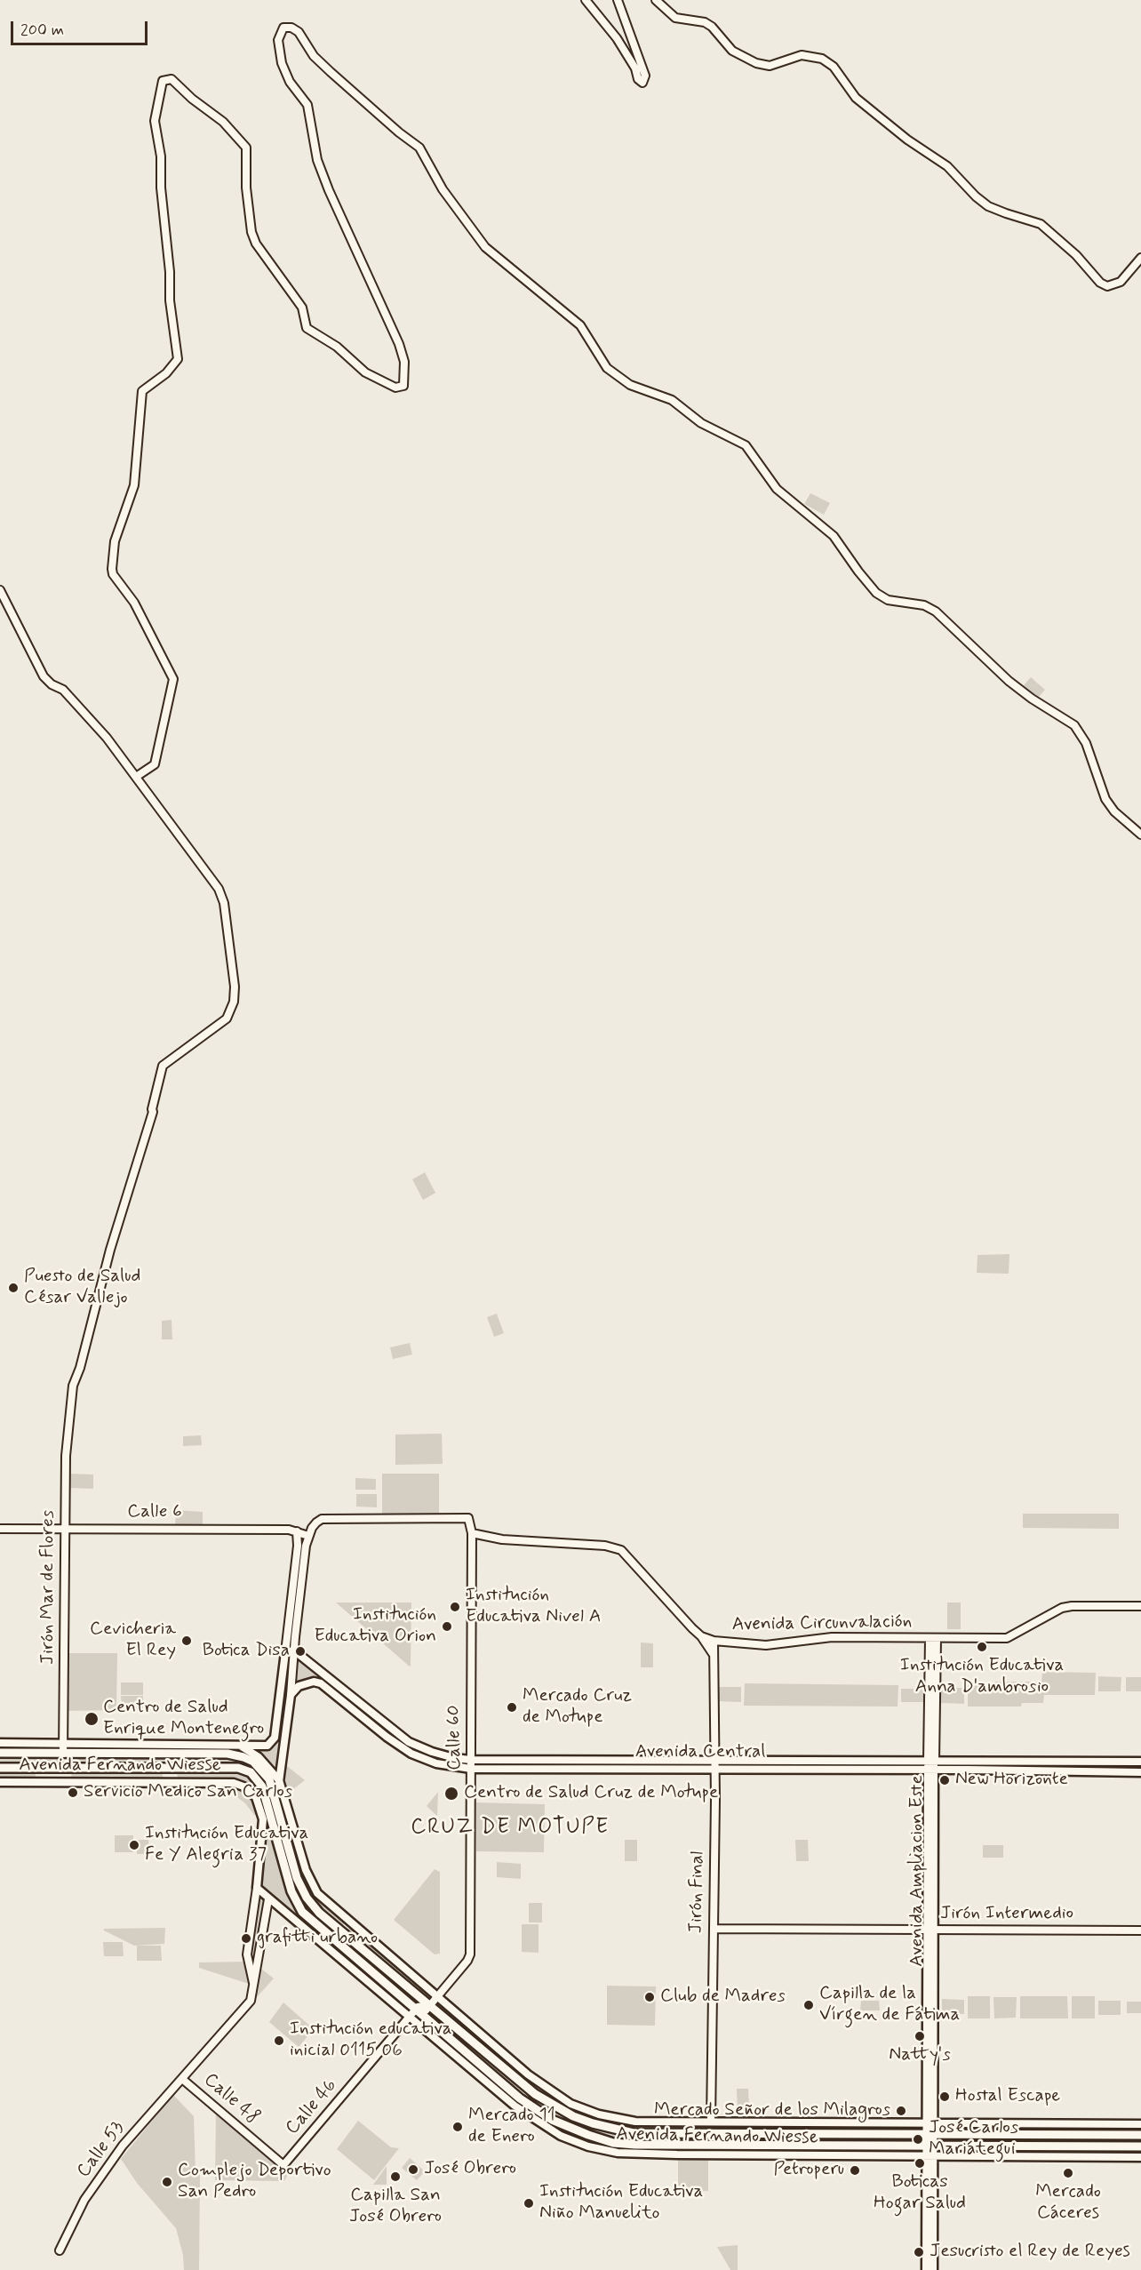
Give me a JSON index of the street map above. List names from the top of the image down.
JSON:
{
  "streets": {
    "main road": [
      "Avenida Central",
      "Avenida Fernando Wiesse",
      "Avenida Ampliacion Este",
      "Jirón Final"
    ],
    "street": [
      "Calle 6",
      "Jirón Mar de Flores",
      "Avenida Circunvalación",
      "Calle 60",
      "Jirón Intermedio",
      "Calle 48",
      "Calle 46",
      "Calle 53"
    ]
  },
  "crossings": [
    ["Calle 6", "Jirón Mar de Flores"],
    ["Calle 6", "Calle 60"],
    ["Jirón Mar de Flores", "Avenida Fernando Wiesse"],
    ["Avenida Circunvalación", "Calle 60"],
    ["Avenida Circunvalación", "Avenida Ampliacion Este"],
    ["Avenida Circunvalación", "Jirón Final"],
    ["Calle 60", "Avenida Central"],
    ["Calle 60", "Avenida Fernando Wiesse"],
    ["Calle 60", "Calle 46"],
    ["Avenida Central", "Avenida Ampliacion Este"],
    ["Avenida Central", "Jirón Final"],
    ["Avenida Fernando Wiesse", "Avenida Ampliacion Este"],
    ["Avenida Fernando Wiesse", "Jirón Final"],
    ["Avenida Fernando Wiesse", "Calle 46"],
    ["Avenida Fernando Wiesse", "Calle 53"],
    ["Avenida Ampliacion Este", "Jirón Intermedio"],
    ["Jirón Final", "Jirón Intermedio"],
    ["Calle 48", "Calle 46"],
    ["Calle 48", "Calle 53"]
  ],
  "districts": ["CRUZ DE MOTUPE"],
  "places": [
    "Puesto de Salud César Vallejo",
    "Institución Educativa Nivel A",
    "Institución Educativa Orion",
    "Cevicheria El Rey",
    "Institución Educativa Anna D'ambrosio",
    "Botica Disa",
    "Mercado Cruz de Motupe",
    "Centro de Salud Enrique Montenegro",
    "New Horizonte",
    "Servicio Medico San Carlos",
    "Centro de Salud Cruz de Motupe",
    "Institución Educativa Fe Y Alegria 37",
    "grafitti urbano",
    "Club de Madres",
    "Capilla de la Vírgen de Fátima",
    "Natty's",
    "Institución educativa inicial 0115 06",
    "Hostal Escape",
    "Mercado Señor de los Milagros",
    "Mercado 11 de Enero",
    "José Carlos Mariátegui",
    "Boticas Hogar Salud",
    "José Obrero",
    "Petroperu",
    "Mercado Cáceres",
    "Capilla San José Obrero",
    "Complejo Deportivo San Pedro",
    "Institución Educativa Niño Manuelito",
    "Jesucristo el Rey de Reyes"
  ],
  "scale_bar": "200 m"
}
